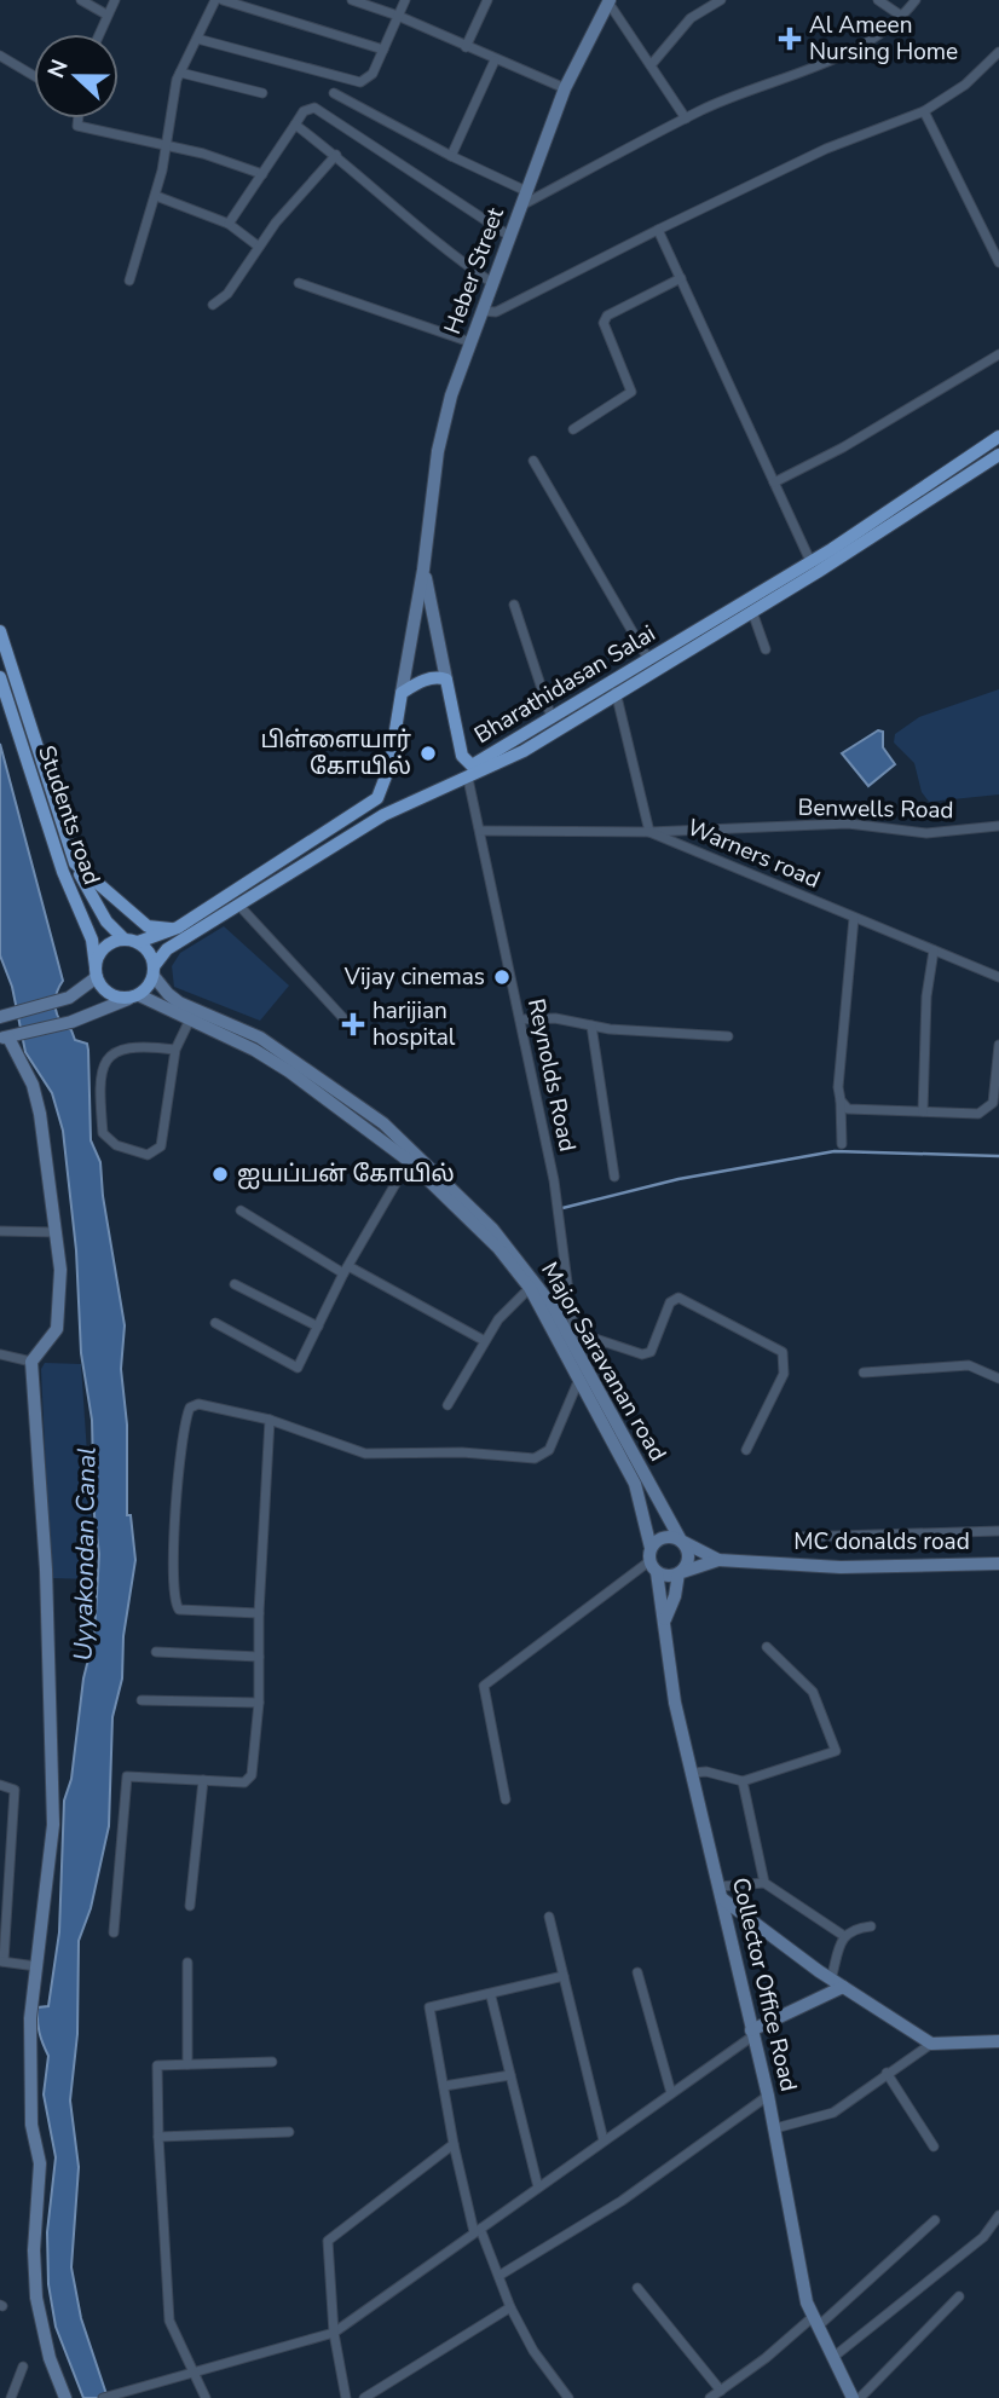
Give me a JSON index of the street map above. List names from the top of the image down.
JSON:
{
  "streets": {
    "main road": [
      "Heber Street",
      "Bharathidasan Salai",
      "Students road",
      "Major Saravanan road",
      "MC donalds road",
      "Collector Office Road"
    ],
    "street": ["Benwells Road", "Warners road", "Reynolds Road"]
  },
  "crossings": [
    ["Bharathidasan Salai", "Students road"],
    ["Bharathidasan Salai", "Reynolds Road"],
    ["Bharathidasan Salai", "Major Saravanan road"],
    ["Benwells Road", "Warners road"],
    ["Students road", "Major Saravanan road"],
    ["Warners road", "Reynolds Road"],
    ["Reynolds Road", "Major Saravanan road"],
    ["Reynolds Road", "Collector Office Road"],
    ["Major Saravanan road", "MC donalds road"],
    ["Major Saravanan road", "Collector Office Road"],
    ["MC donalds road", "Collector Office Road"]
  ],
  "water": ["Uyyakondan Canal"],
  "places": {
    "health": ["Al Ameen Nursing Home", "harijian hospital"],
    "other": ["பிள்ளையார் கோயில்", "Vijay cinemas", "ஐயப்பன் கோயில்"]
  },
  "north": "left"
}
